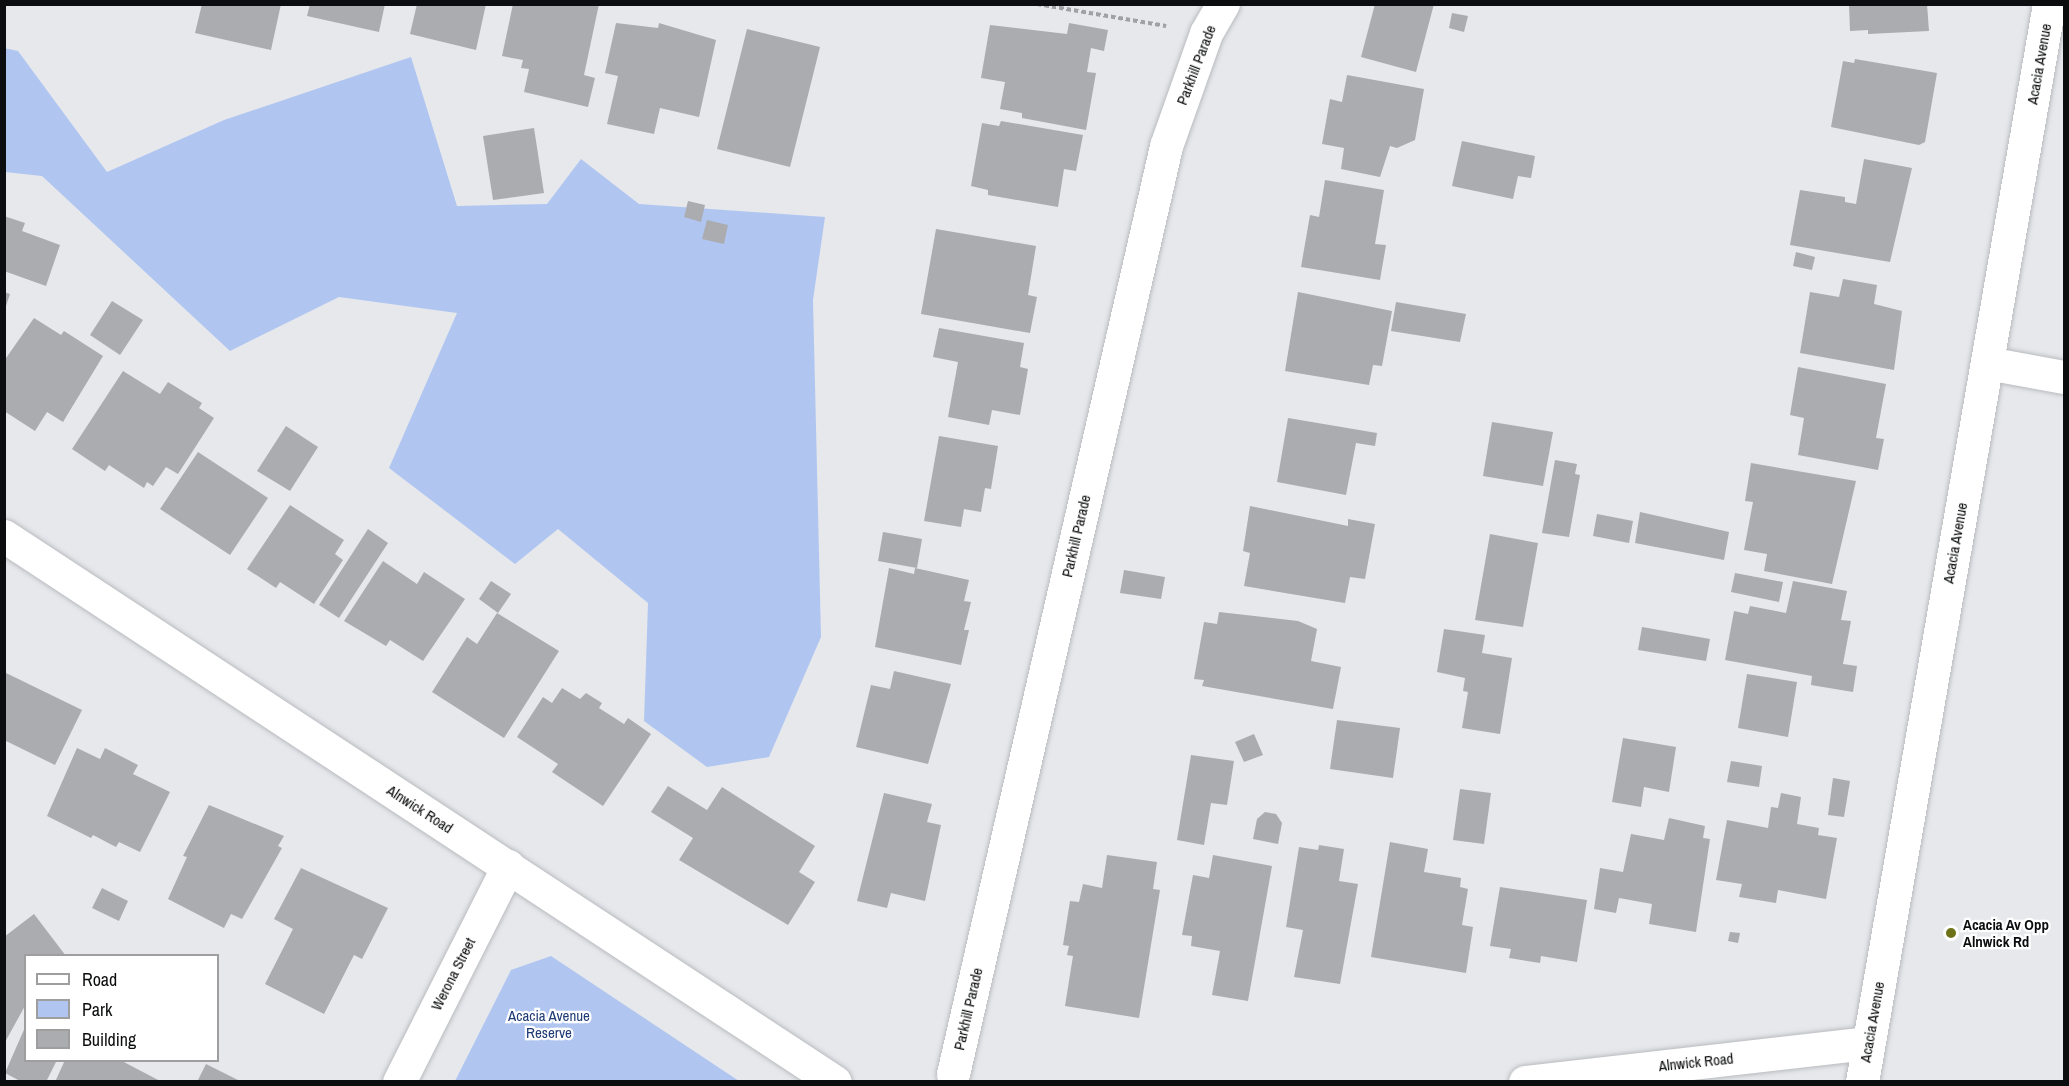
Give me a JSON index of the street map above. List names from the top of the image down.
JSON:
{
  "streets": {
    "street": [
      "Acacia Avenue",
      "Parkhill Parade",
      "Alnwick Road",
      "Werona Street"
    ]
  },
  "crossings": [
    ["Acacia Avenue", "Alnwick Road"],
    ["Alnwick Road", "Werona Street"]
  ],
  "parks": ["Acacia Avenue Reserve"],
  "places": ["Acacia Av Opp Alnwick Rd"],
  "legend": ["Road", "Park", "Building"]
}
